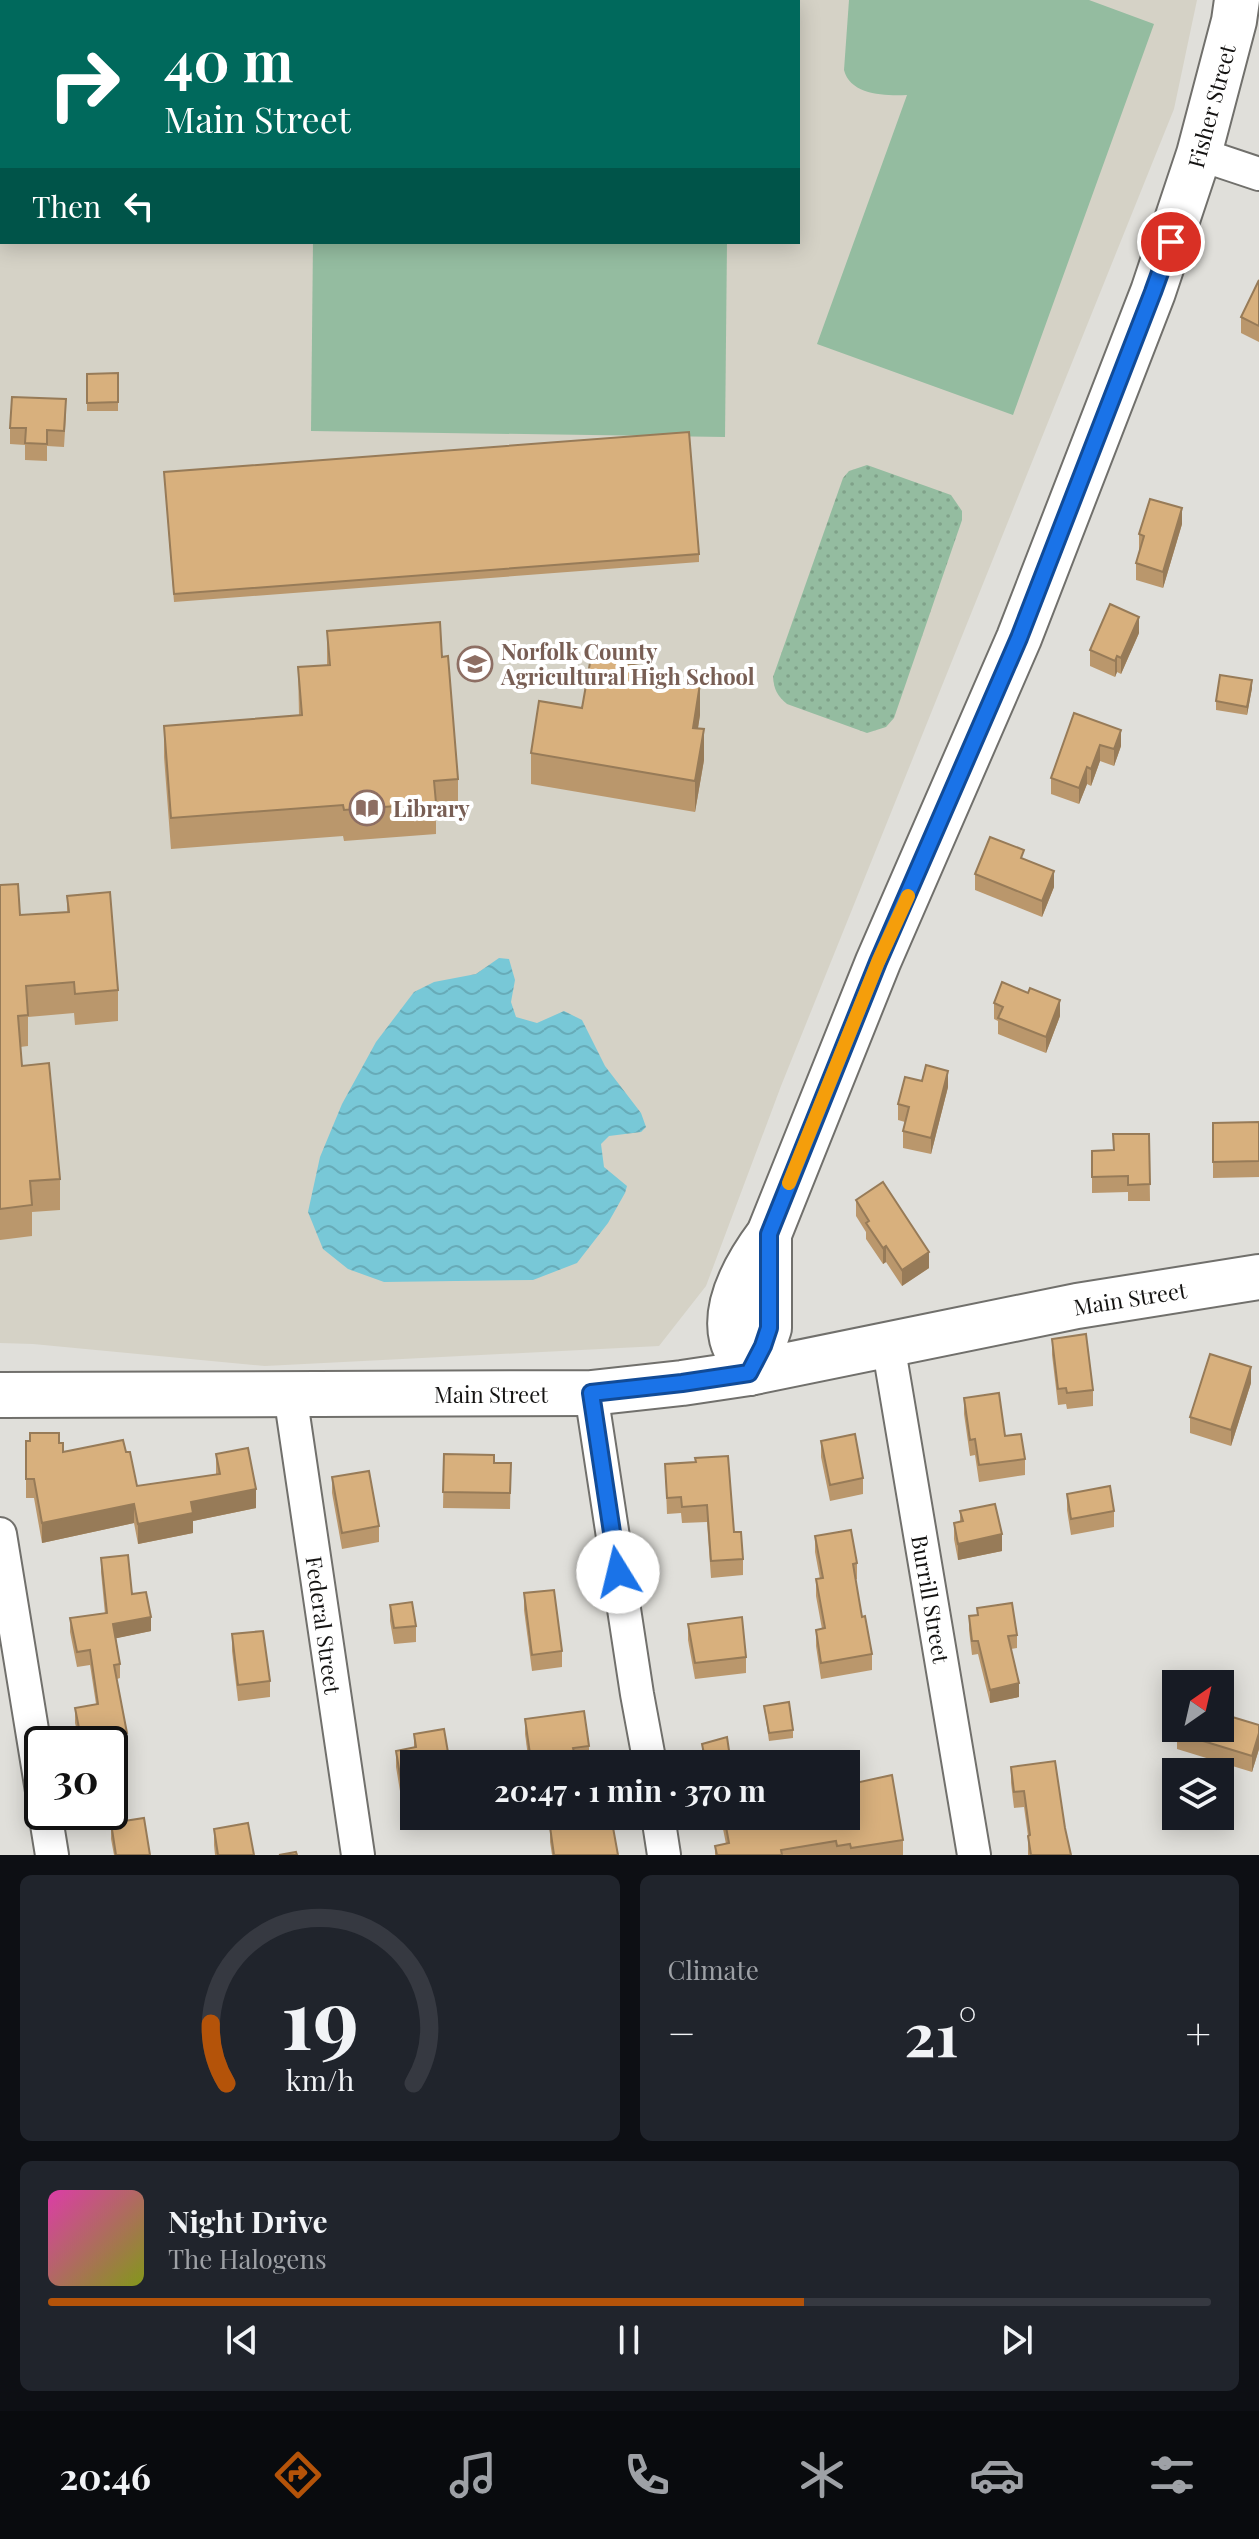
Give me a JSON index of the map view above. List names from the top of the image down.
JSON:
{
  "streets": {
    "main road": ["Fisher Street", "Main Street"],
    "street": ["Burrill Street", "Federal Street"]
  },
  "crossings": [
    ["Fisher Street", "Main Street"],
    ["Main Street", "Burrill Street"],
    ["Main Street", "Federal Street"]
  ],
  "places": {
    "school or university": ["Norfolk County Agricultural High School"],
    "library": ["Library"]
  },
  "north": "top right",
  "page": {
    "turn": ["40 m", "Main Street"],
    "then": "Then",
    "limit": "30",
    "trip": "20:47 · 1 min · 370 m",
    "tile": "Climate",
    "heat": ["−", "21°", "+"],
    "song": ["Night Drive", "The Halogens"],
    "tabs": "20:46",
    "gauge": ["19", "km/h"]
  }
}
